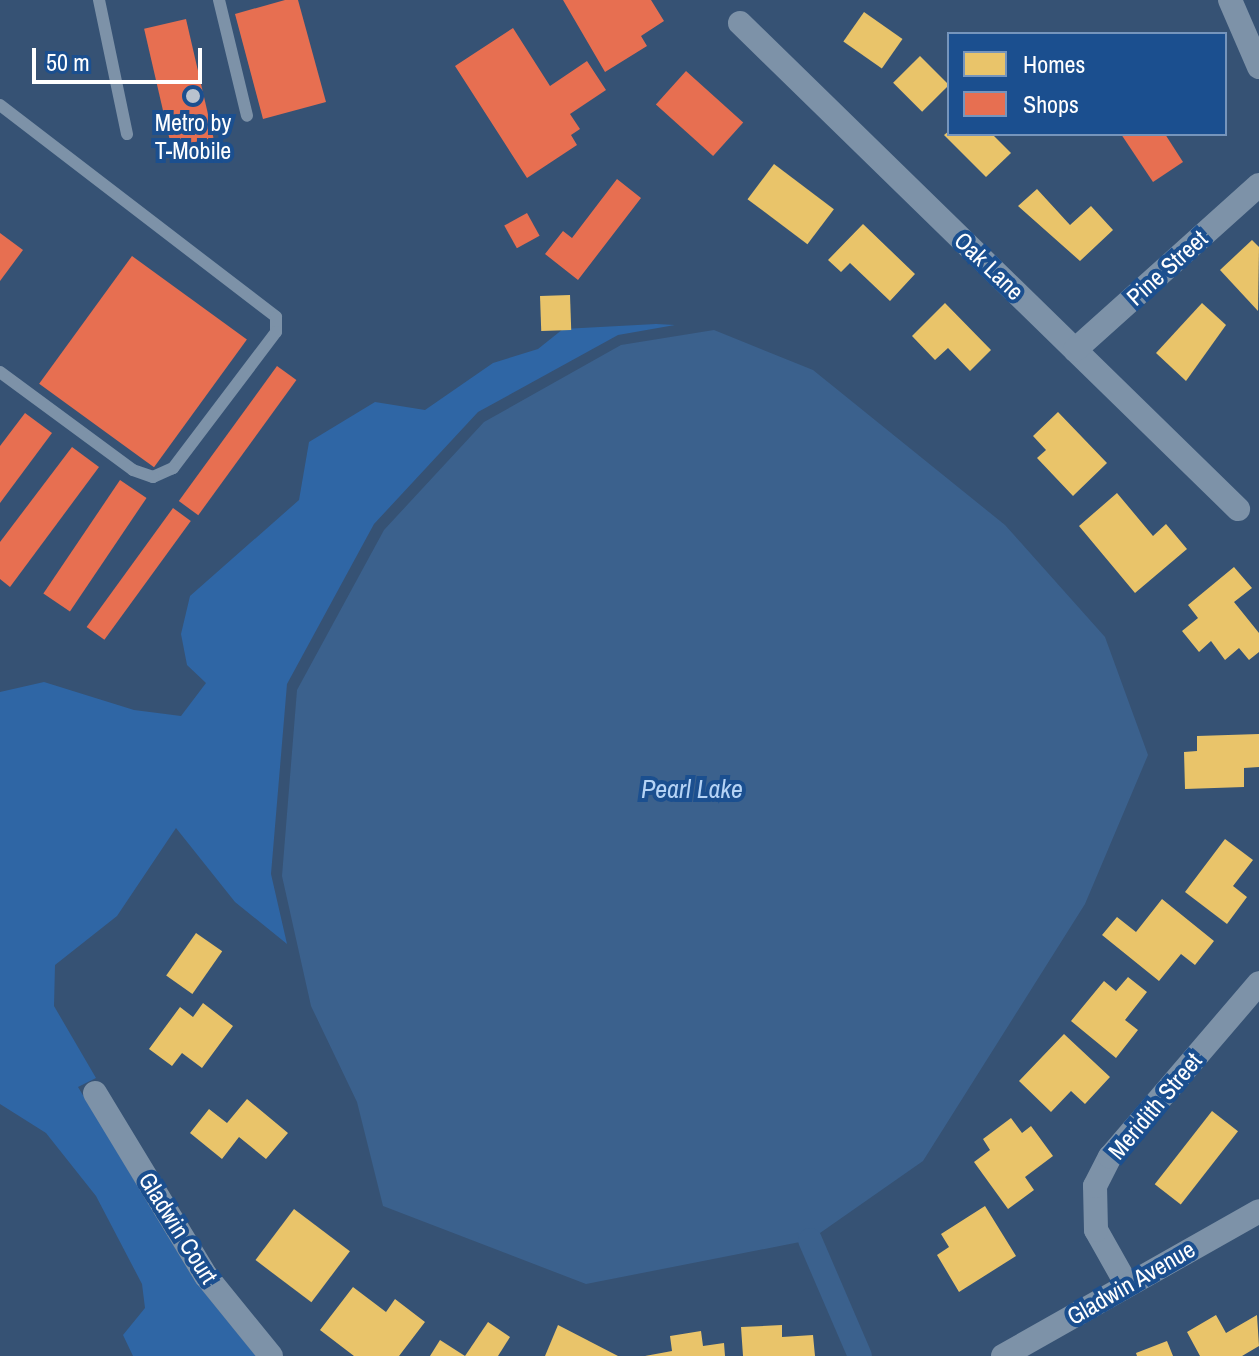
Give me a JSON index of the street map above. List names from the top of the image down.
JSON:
{
  "streets": {
    "street": [
      "Oak Lane",
      "Pine Street",
      "Meridith Street",
      "Gladwin Court",
      "Gladwin Avenue"
    ]
  },
  "crossings": [
    ["Oak Lane", "Pine Street"],
    ["Meridith Street", "Gladwin Avenue"]
  ],
  "water": ["Pearl Lake"],
  "places": ["Metro by T-Mobile"],
  "legend": ["Homes", "Shops"],
  "scale_bar": "50 m"
}
